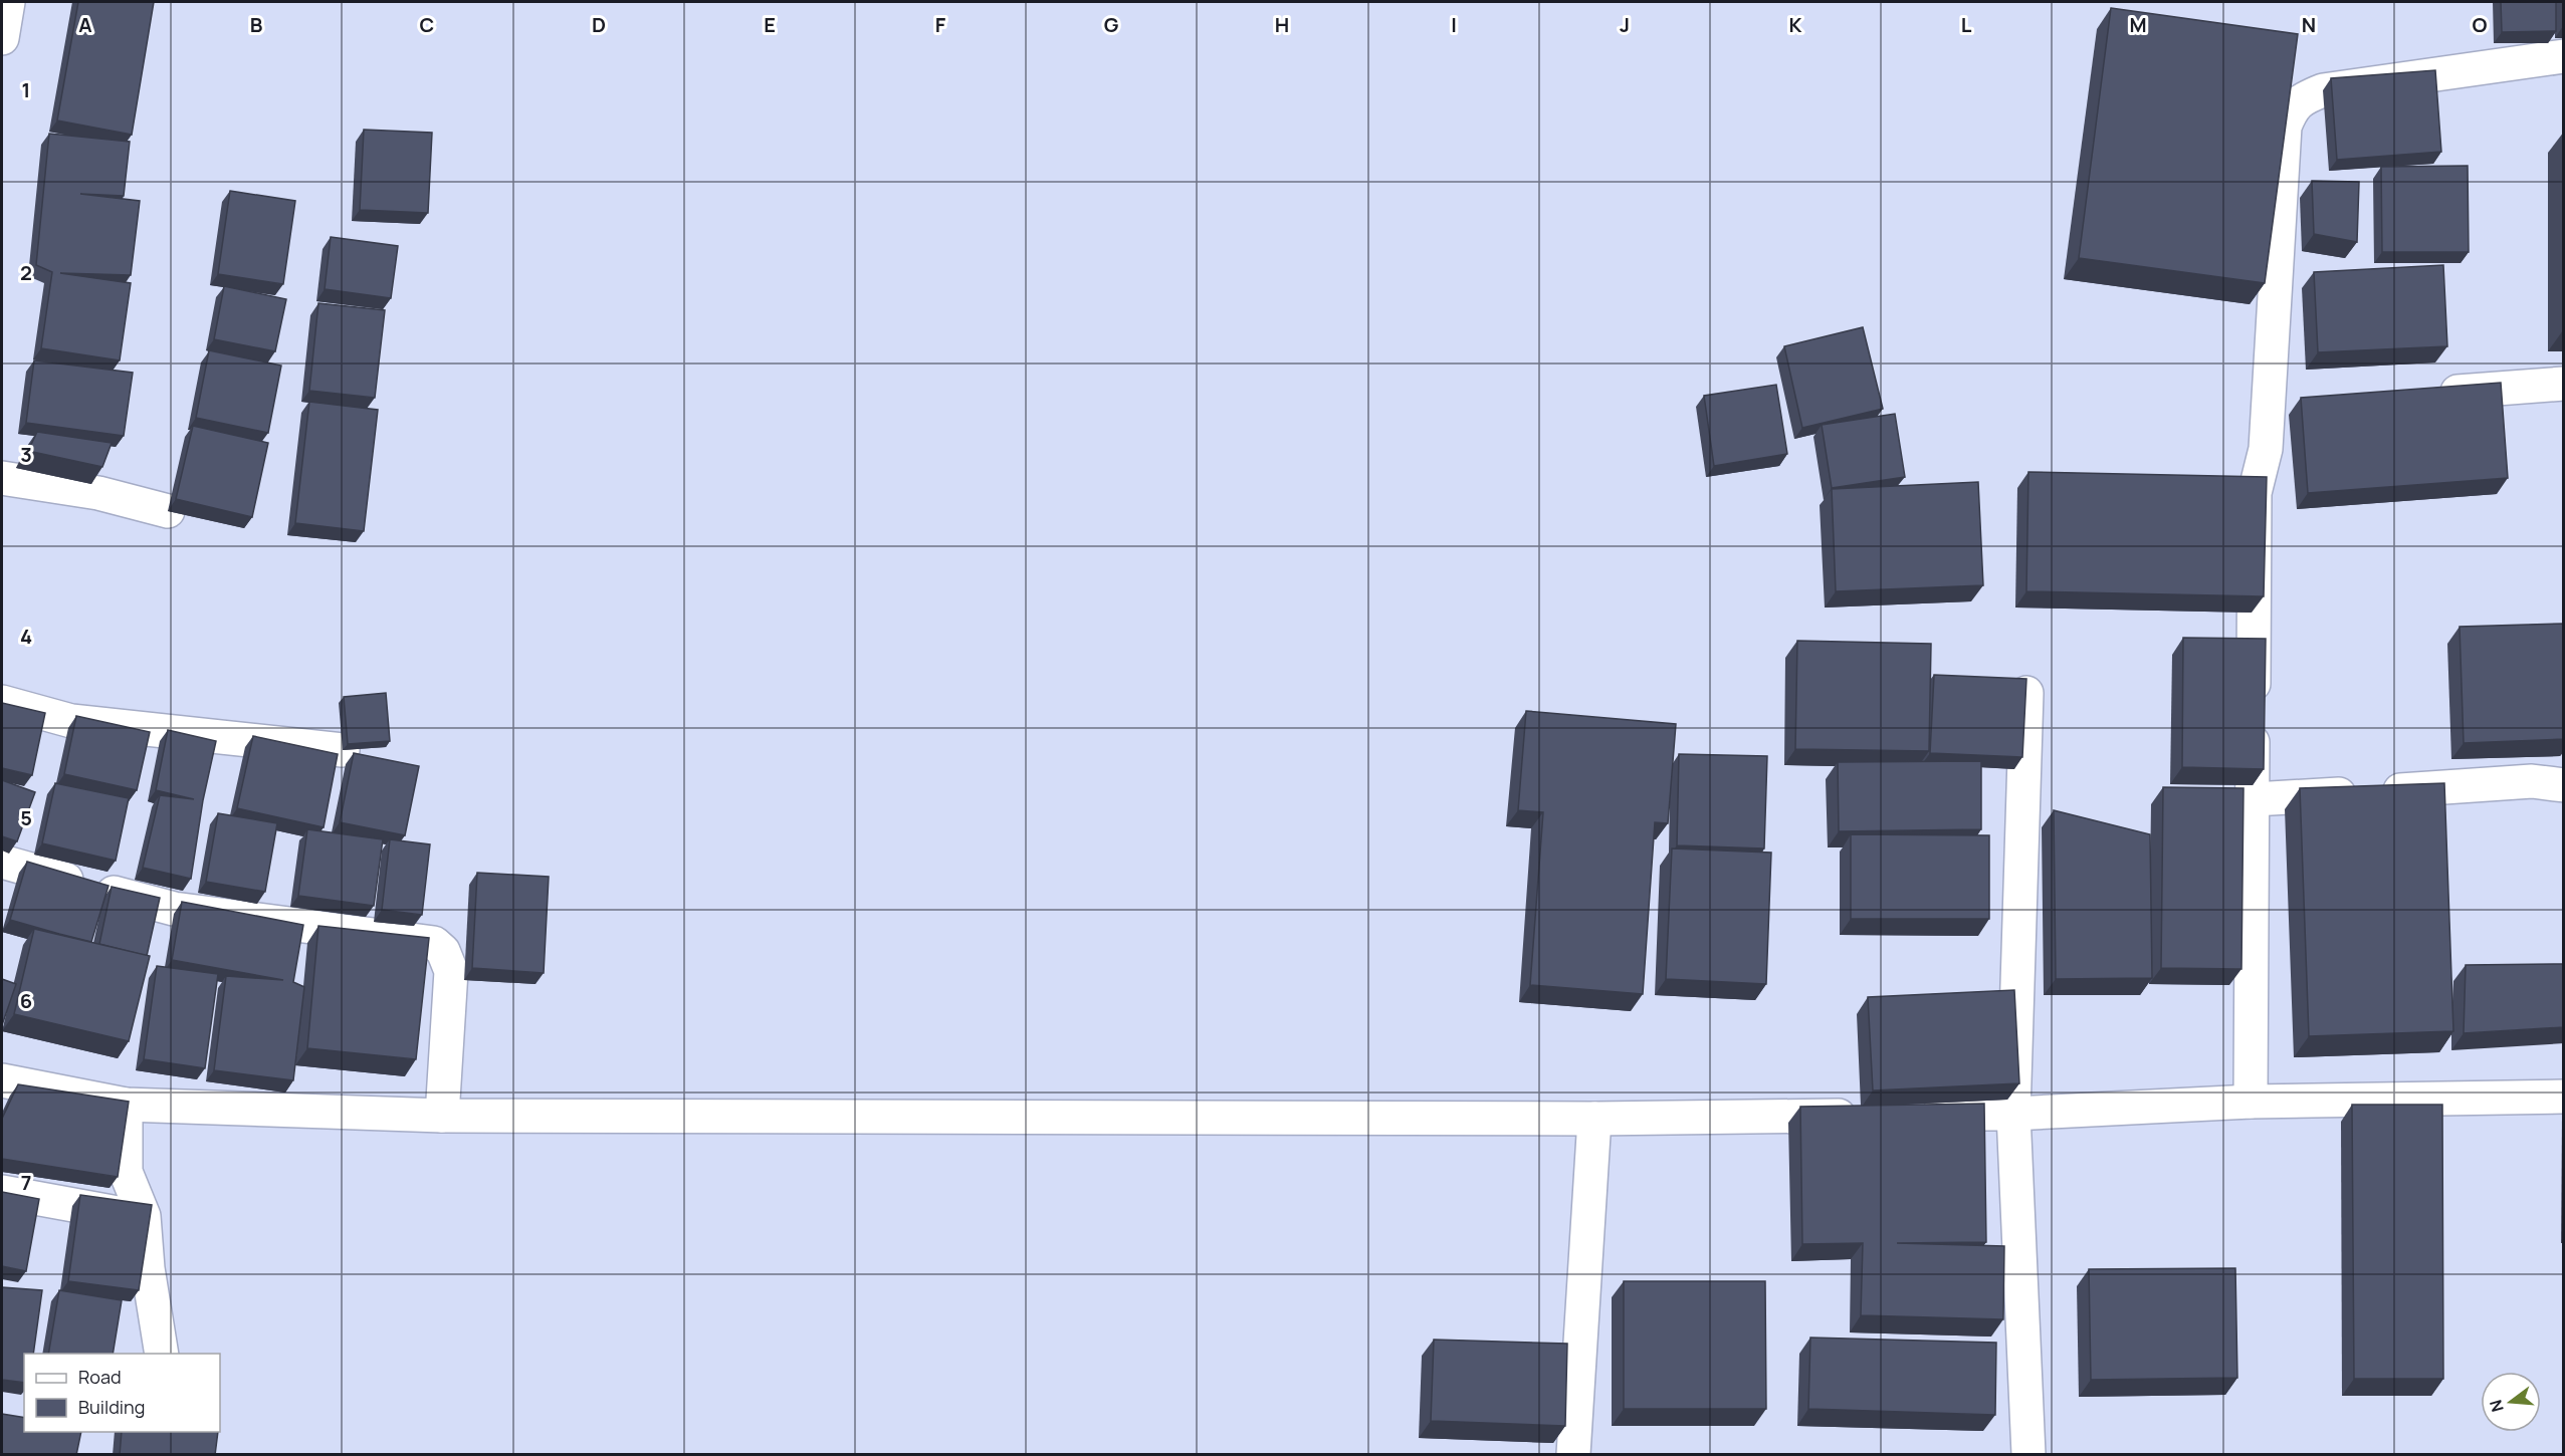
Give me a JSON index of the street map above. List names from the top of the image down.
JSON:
{
  "legend": ["Road", "Building"],
  "north": "left",
  "grid": {
    "columns": [
      "A",
      "B",
      "C",
      "D",
      "E",
      "F",
      "G",
      "H",
      "I",
      "J",
      "K",
      "L",
      "M",
      "N",
      "O"
    ],
    "rows": [
      "1",
      "2",
      "3",
      "4",
      "5",
      "6",
      "7"
    ]
  }
}
